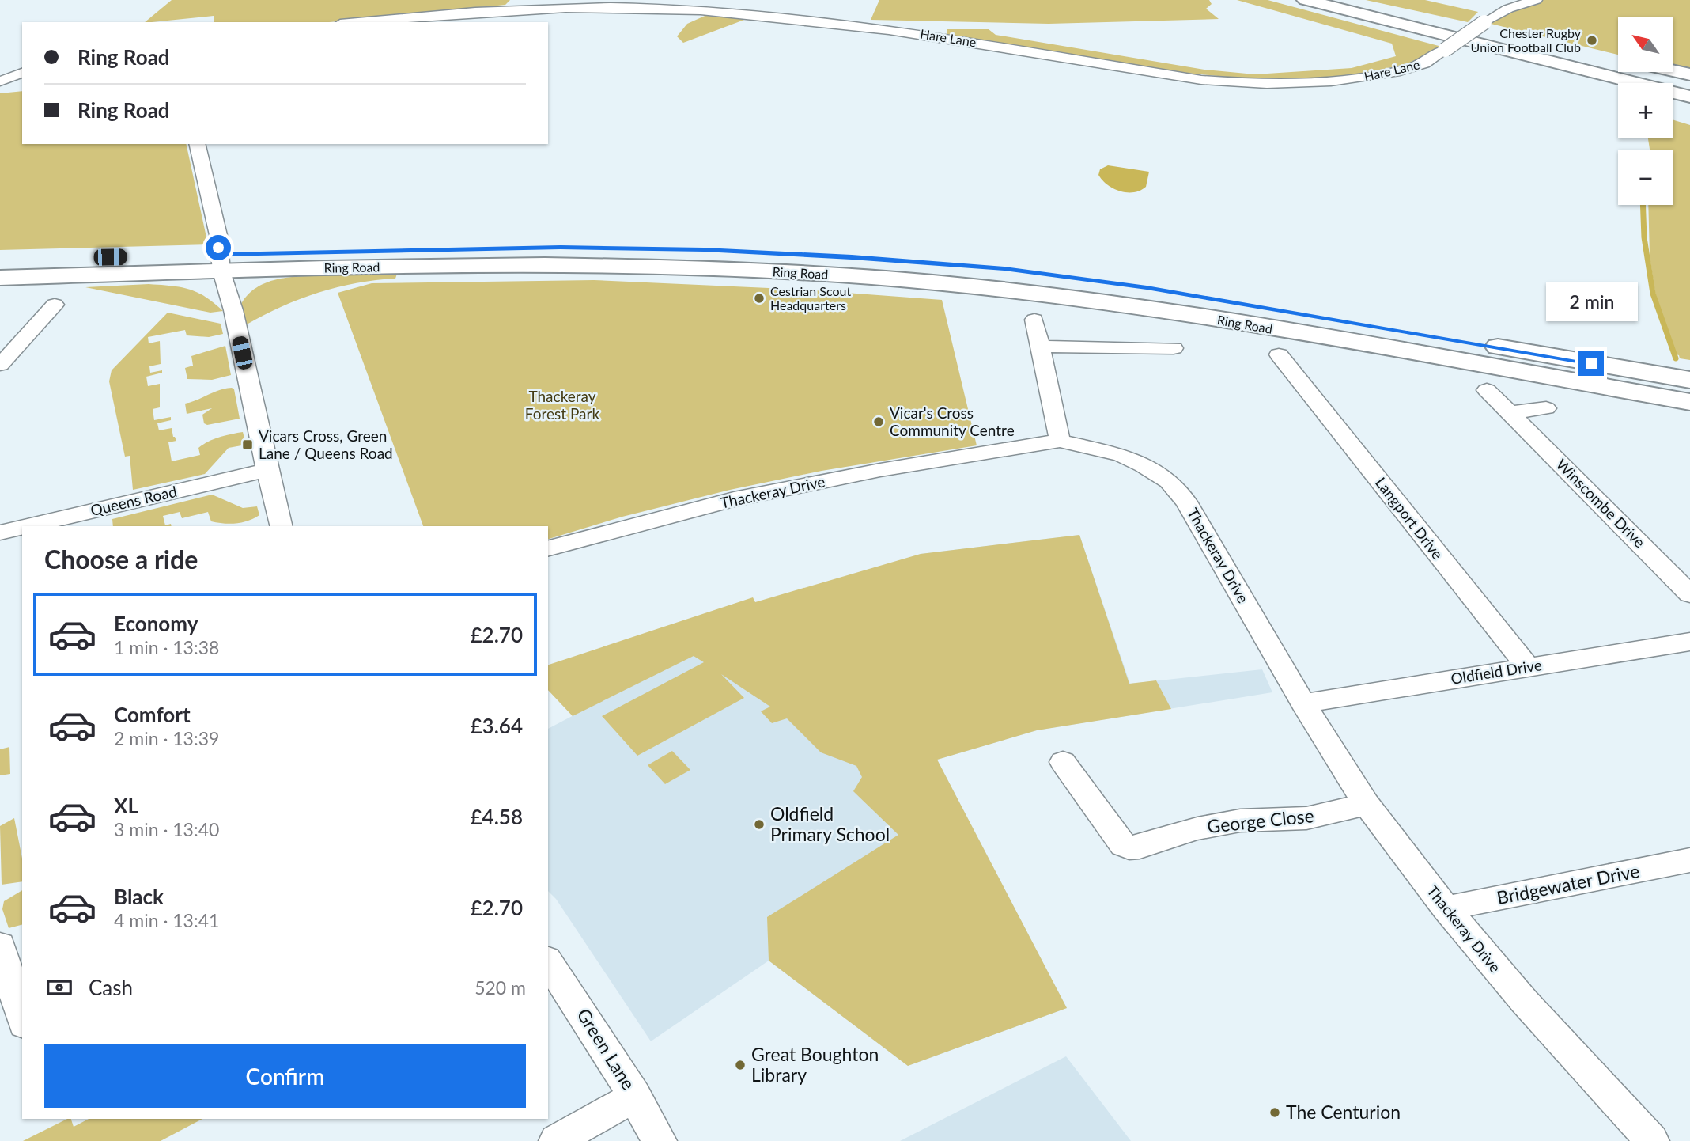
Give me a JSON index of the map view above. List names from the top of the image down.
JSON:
{
  "streets": {
    "highway": ["Ring Road"],
    "street": [
      "Hare Lane",
      "Thackeray Drive",
      "Queens Road",
      "Winscombe Drive",
      "Langport Drive",
      "Oldfield Drive",
      "George Close",
      "Bridgewater Drive",
      "Green Lane"
    ]
  },
  "crossings": [
    ["Thackeray Drive", "Oldfield Drive"],
    ["Thackeray Drive", "George Close"],
    ["Thackeray Drive", "Bridgewater Drive"],
    ["Langport Drive", "Oldfield Drive"]
  ],
  "parks": ["Thackeray Forest Park"],
  "places": {
    "other": [
      "Chester Rugby Union Football Club",
      "Cestrian Scout Headquarters",
      "Vicar's Cross Community Centre",
      "Oldfield Primary School",
      "Great Boughton Library",
      "The Centurion"
    ],
    "transit": ["Vicars Cross, Green Lane / Queens Road"]
  },
  "north": "top left",
  "page": {
    "map_buttons": ["+", "−"],
    "banner": ["Ring Road", "Ring Road"],
    "bubble": "2 min",
    "heading": "Choose a ride",
    "list": [
      {
        "name": "Economy",
        "note": "1 min · 13:38",
        "value": "£2.70"
      },
      {
        "name": "Comfort",
        "note": "2 min · 13:39",
        "value": "£3.64"
      },
      {
        "name": "XL",
        "note": "3 min · 13:40",
        "value": "£4.58"
      },
      {
        "name": "Black",
        "note": "4 min · 13:41",
        "value": "£2.70"
      }
    ],
    "pay": ["Cash", "520 m"],
    "buttons": "Confirm"
  }
}
